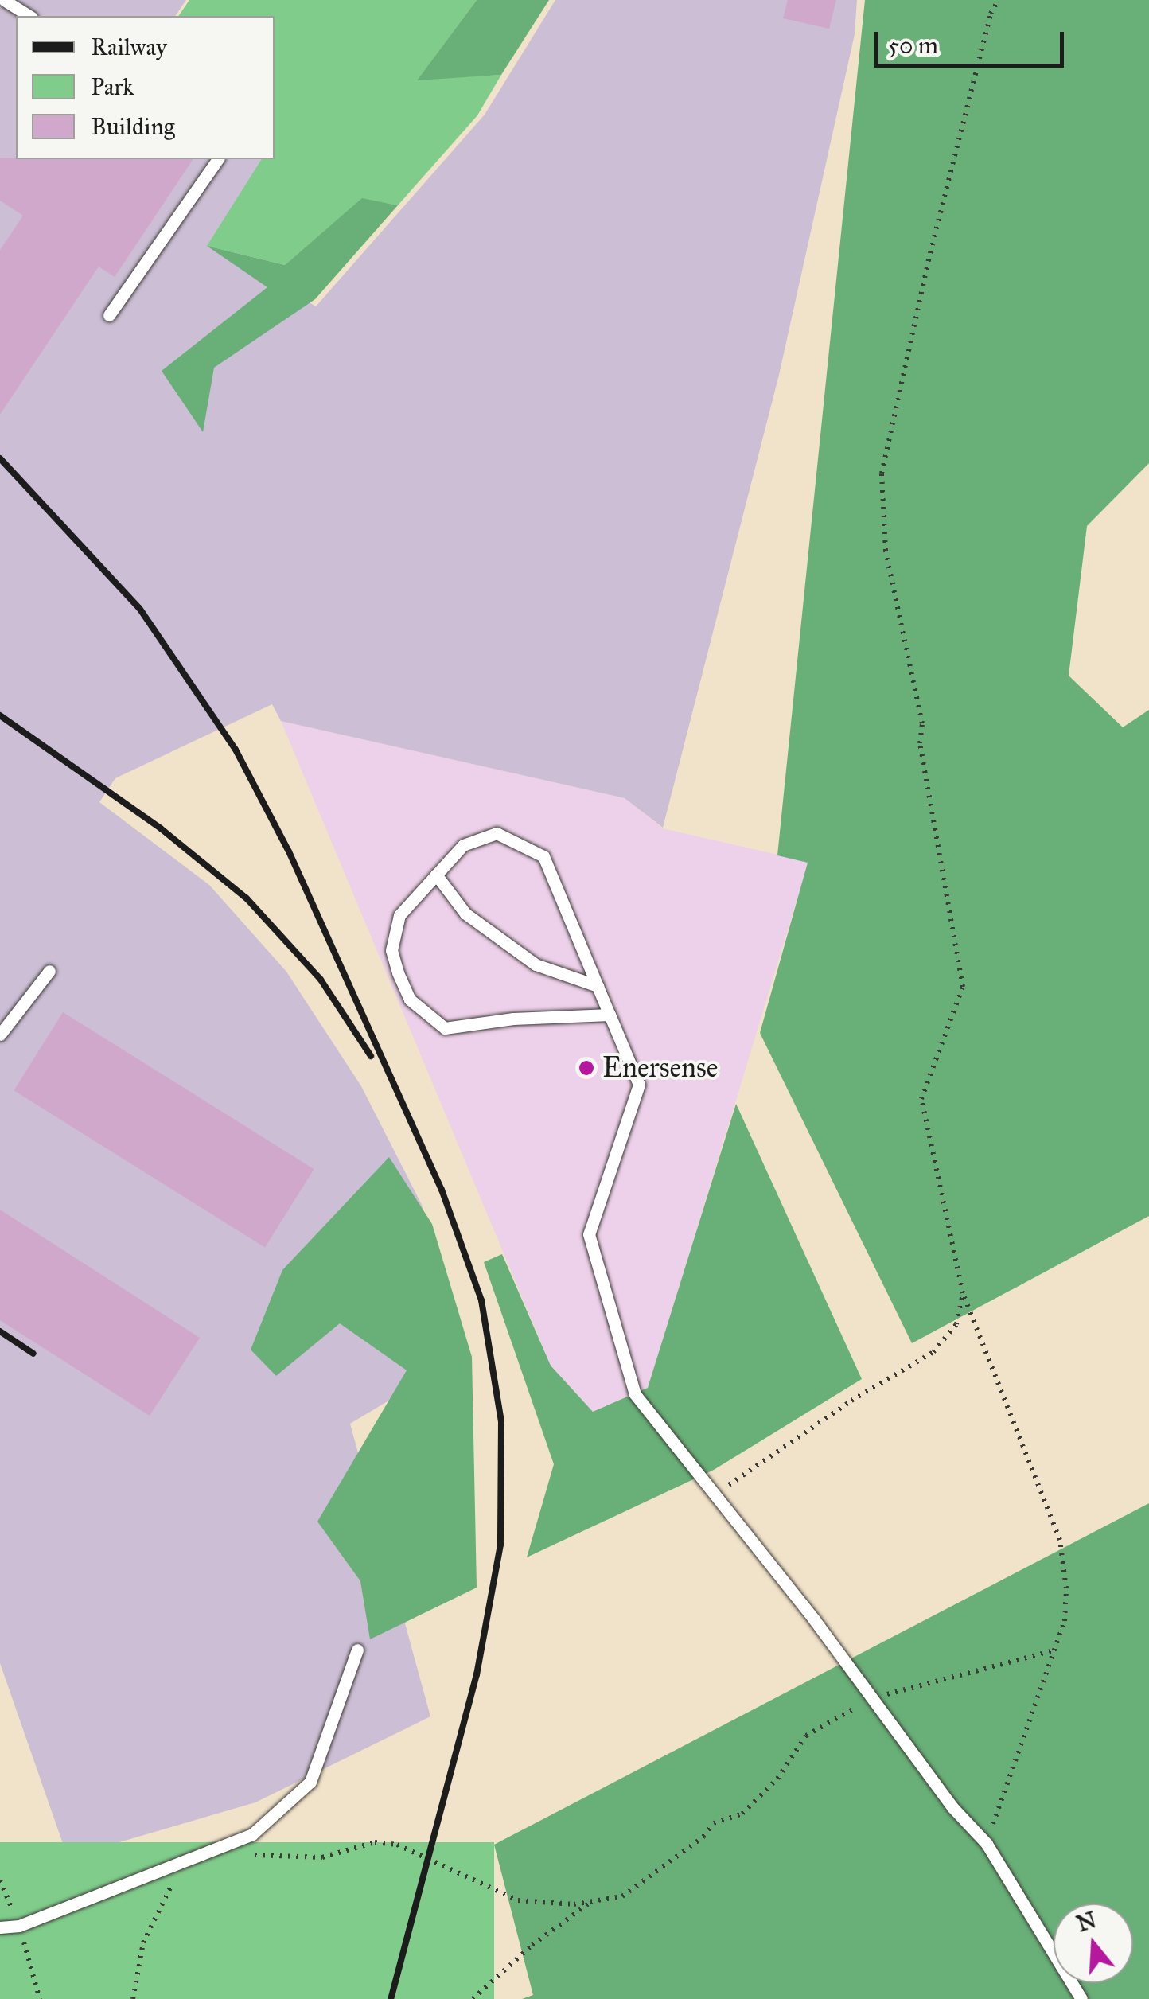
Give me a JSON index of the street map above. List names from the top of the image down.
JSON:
{
  "places": ["Enersense"],
  "legend": ["Railway", "Park", "Building"],
  "scale_bar": "50 m",
  "north": "top"
}
